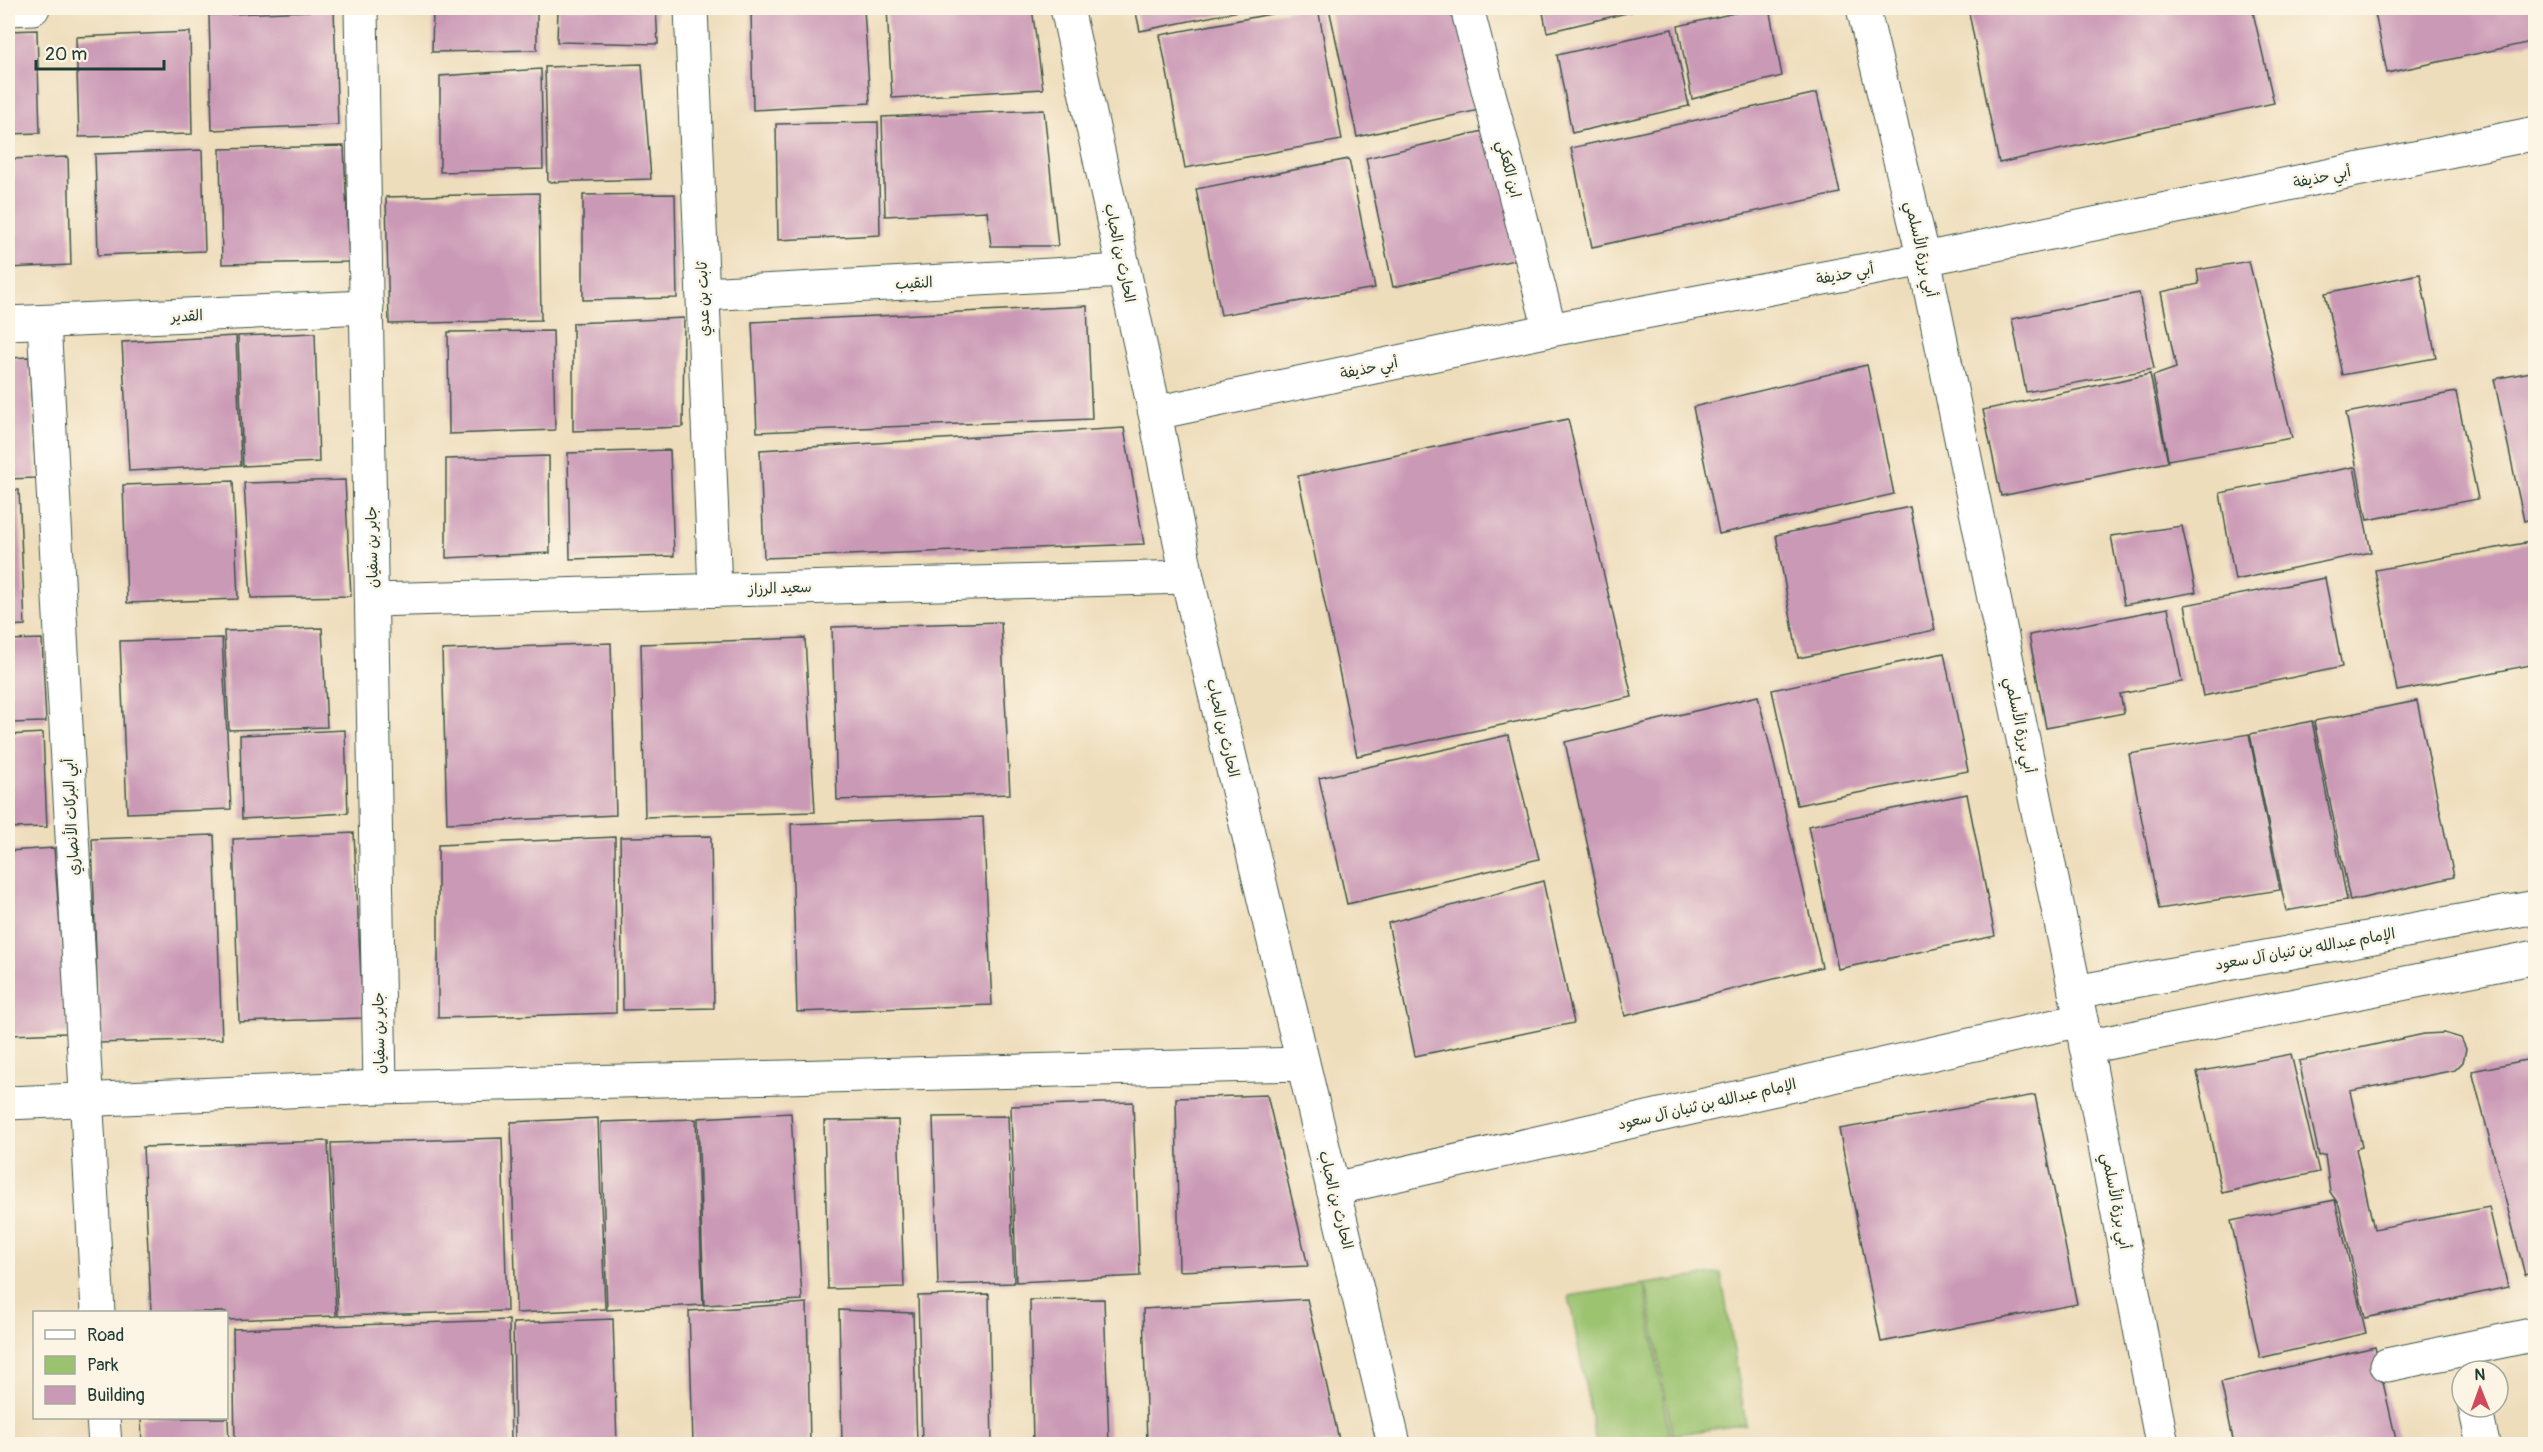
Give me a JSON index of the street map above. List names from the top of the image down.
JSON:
{
  "streets": {
    "street": [
      "ابن الكعكي",
      "أبي حذيفة",
      "أبي برزة الأسلمي",
      "الحارث بن الحباب",
      "النقيب",
      "ثابت بن عدي",
      "القدير",
      "جابر بن سفيان",
      "سعيد الرزاز",
      "أبي البركات الأنصاري",
      "الإمام عبدالله بن ثنيان آل سعود"
    ]
  },
  "crossings": [
    ["ابن الكعكي", "أبي حذيفة"],
    ["أبي حذيفة", "أبي برزة الأسلمي"],
    ["أبي حذيفة", "الحارث بن الحباب"],
    ["أبي برزة الأسلمي", "الإمام عبدالله بن ثنيان آل سعود"],
    ["الحارث بن الحباب", "النقيب"],
    ["الحارث بن الحباب", "سعيد الرزاز"],
    ["الحارث بن الحباب", "الإمام عبدالله بن ثنيان آل سعود"],
    ["النقيب", "ثابت بن عدي"],
    ["ثابت بن عدي", "سعيد الرزاز"],
    ["القدير", "جابر بن سفيان"],
    ["القدير", "أبي البركات الأنصاري"],
    ["جابر بن سفيان", "سعيد الرزاز"]
  ],
  "legend": ["Road", "Park", "Building"],
  "scale_bar": "20 m",
  "north": "top"
}
